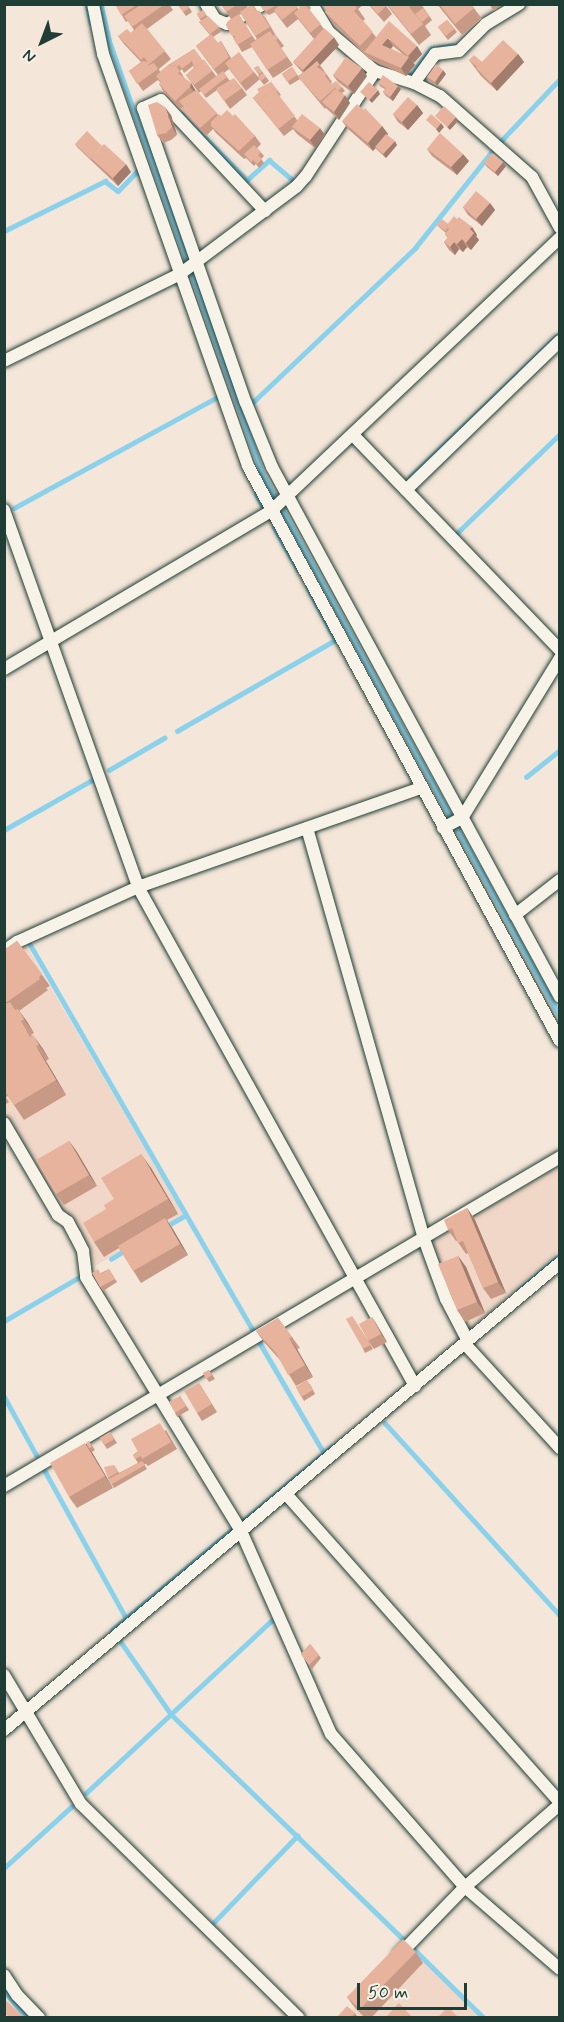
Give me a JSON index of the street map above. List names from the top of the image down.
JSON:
{
  "scale_bar": "50 m",
  "north": "bottom left"
}
